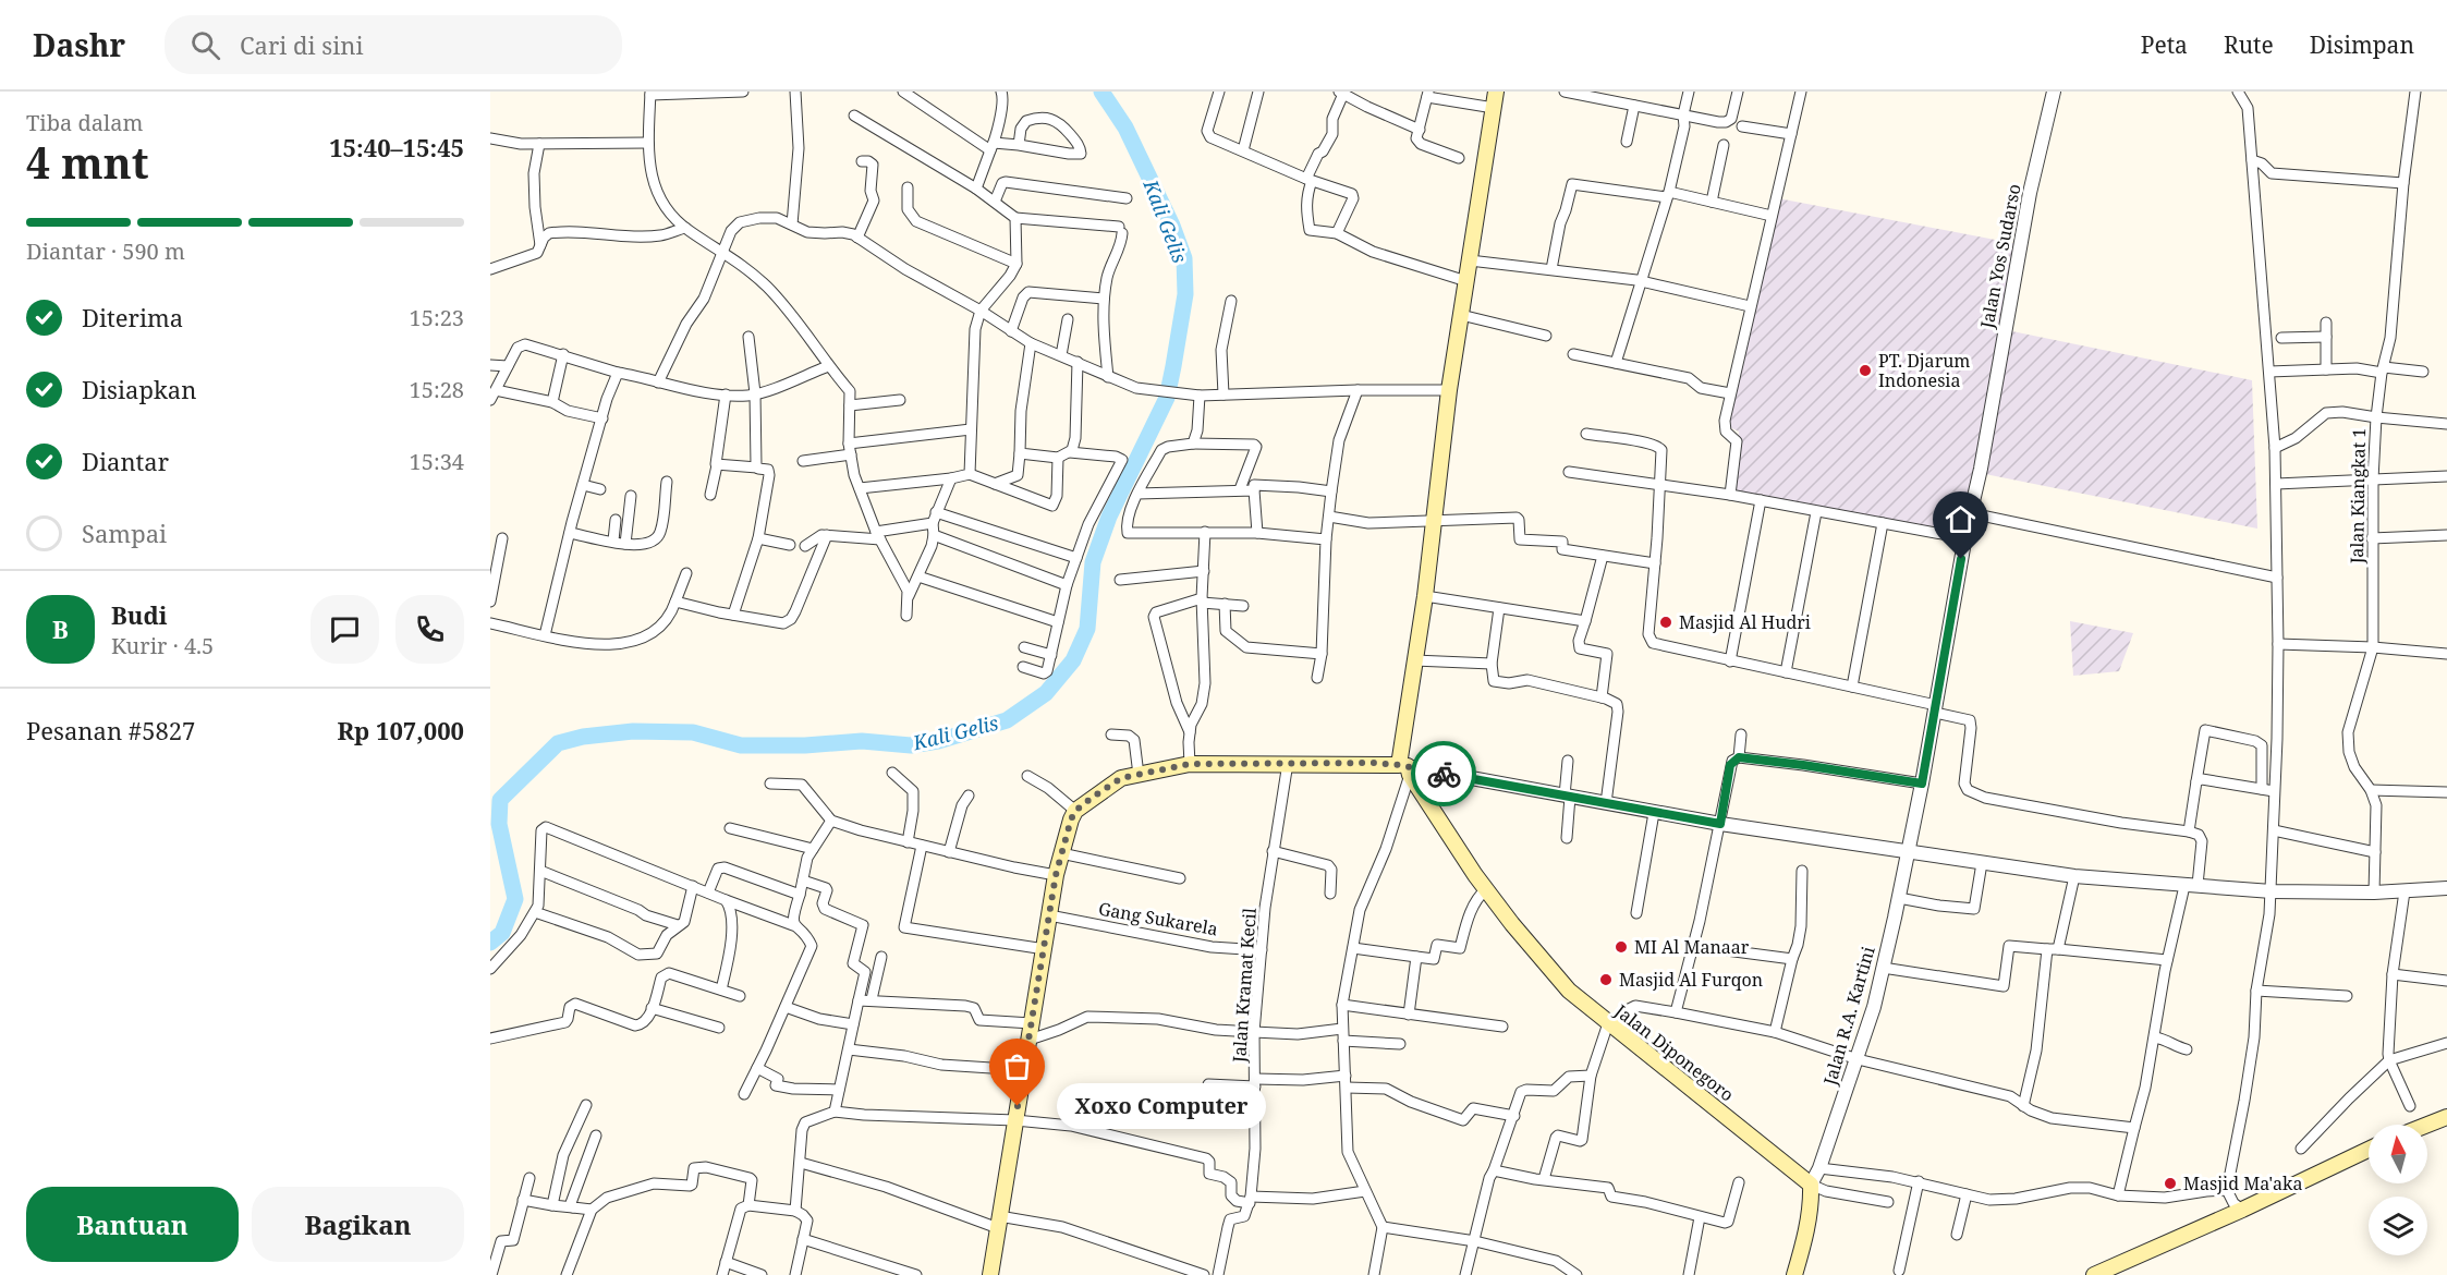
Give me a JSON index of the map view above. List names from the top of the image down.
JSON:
{
  "streets": {
    "main road": ["Jalan Diponegoro"],
    "street": [
      "Jalan Yos Sudarso",
      "Jalan Kiangkat 1",
      "Gang Sukarela",
      "Jalan Kramat Kecil",
      "Jalan R.A. Kartini"
    ]
  },
  "crossings": [
    ["Jalan Yos Sudarso", "Jalan R.A. Kartini"],
    ["Gang Sukarela", "Jalan Kramat Kecil"],
    ["Jalan R.A. Kartini", "Jalan Diponegoro"]
  ],
  "water": ["Kali Gelis"],
  "places": [
    "PT. Djarum Indonesia",
    "Masjid Al Hudri",
    "MI Al Manaar",
    "Masjid Al Furqon",
    "Xoxo Computer",
    "Masjid Ma'aka"
  ],
  "north": "top",
  "page": {
    "header": "Dashr",
    "search": "Cari di sini",
    "nav": ["Peta", "Rute", "Disimpan"],
    "heading": ["4 mnt", "Tiba dalam", "15:40–15:45"],
    "panel": [
      "Budi",
      "Kurir · 4.5",
      "Pesanan #5827",
      "Rp 107,000"
    ],
    "bar": "Diantar · 590 m",
    "list": [
      ["Diterima", "15:23"],
      ["Disiapkan", "15:28"],
      ["Diantar", "15:34"],
      "Sampai"
    ],
    "round": "B",
    "bubble": "Xoxo Computer",
    "buttons": ["Bantuan", "Bagikan"]
  }
}
